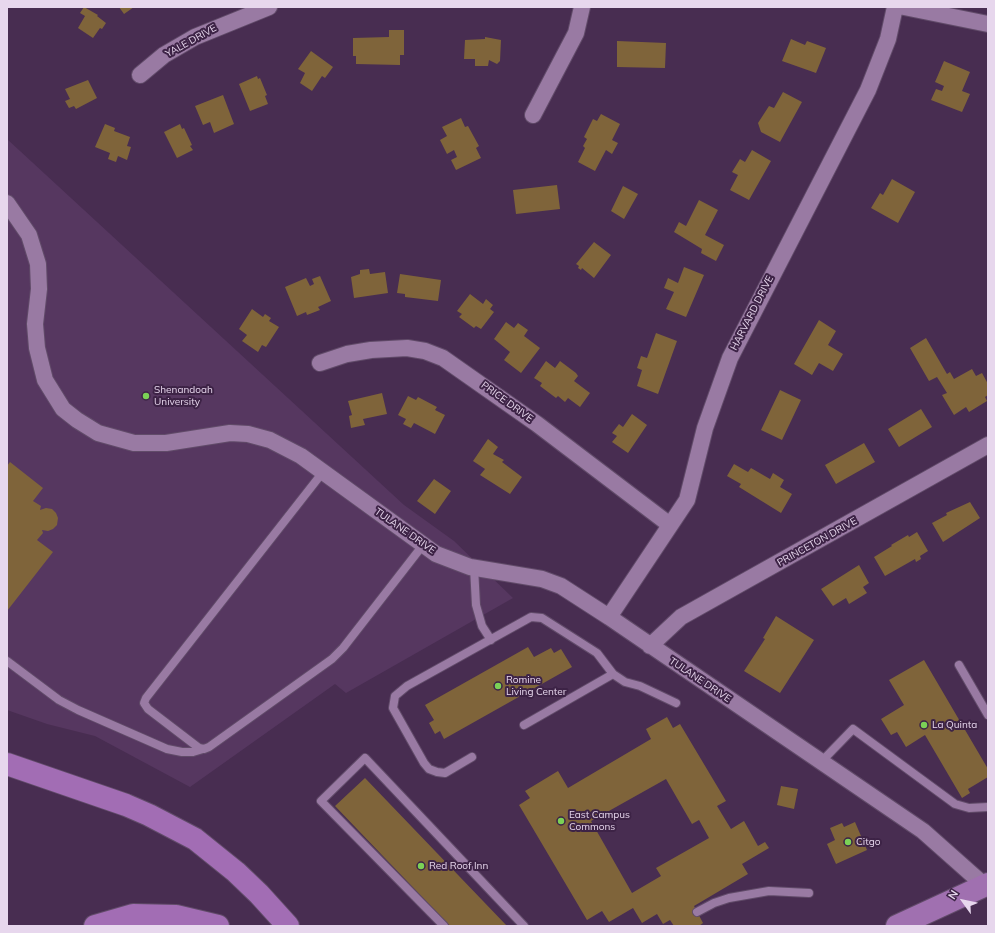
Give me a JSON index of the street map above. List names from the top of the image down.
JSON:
{
  "streets": {
    "street": [
      "YALE DRIVE",
      "HARVARD DRIVE",
      "PRICE DRIVE",
      "TULANE DRIVE",
      "PRINCETON DRIVE"
    ]
  },
  "crossings": [
    ["HARVARD DRIVE", "PRICE DRIVE"],
    ["HARVARD DRIVE", "TULANE DRIVE"],
    ["TULANE DRIVE", "PRINCETON DRIVE"]
  ],
  "places": [
    "Shenandoah University",
    "Romine Living Center",
    "La Quinta",
    "East Campus Commons",
    "Citgo",
    "Red Roof Inn"
  ],
  "north": "top left"
}
